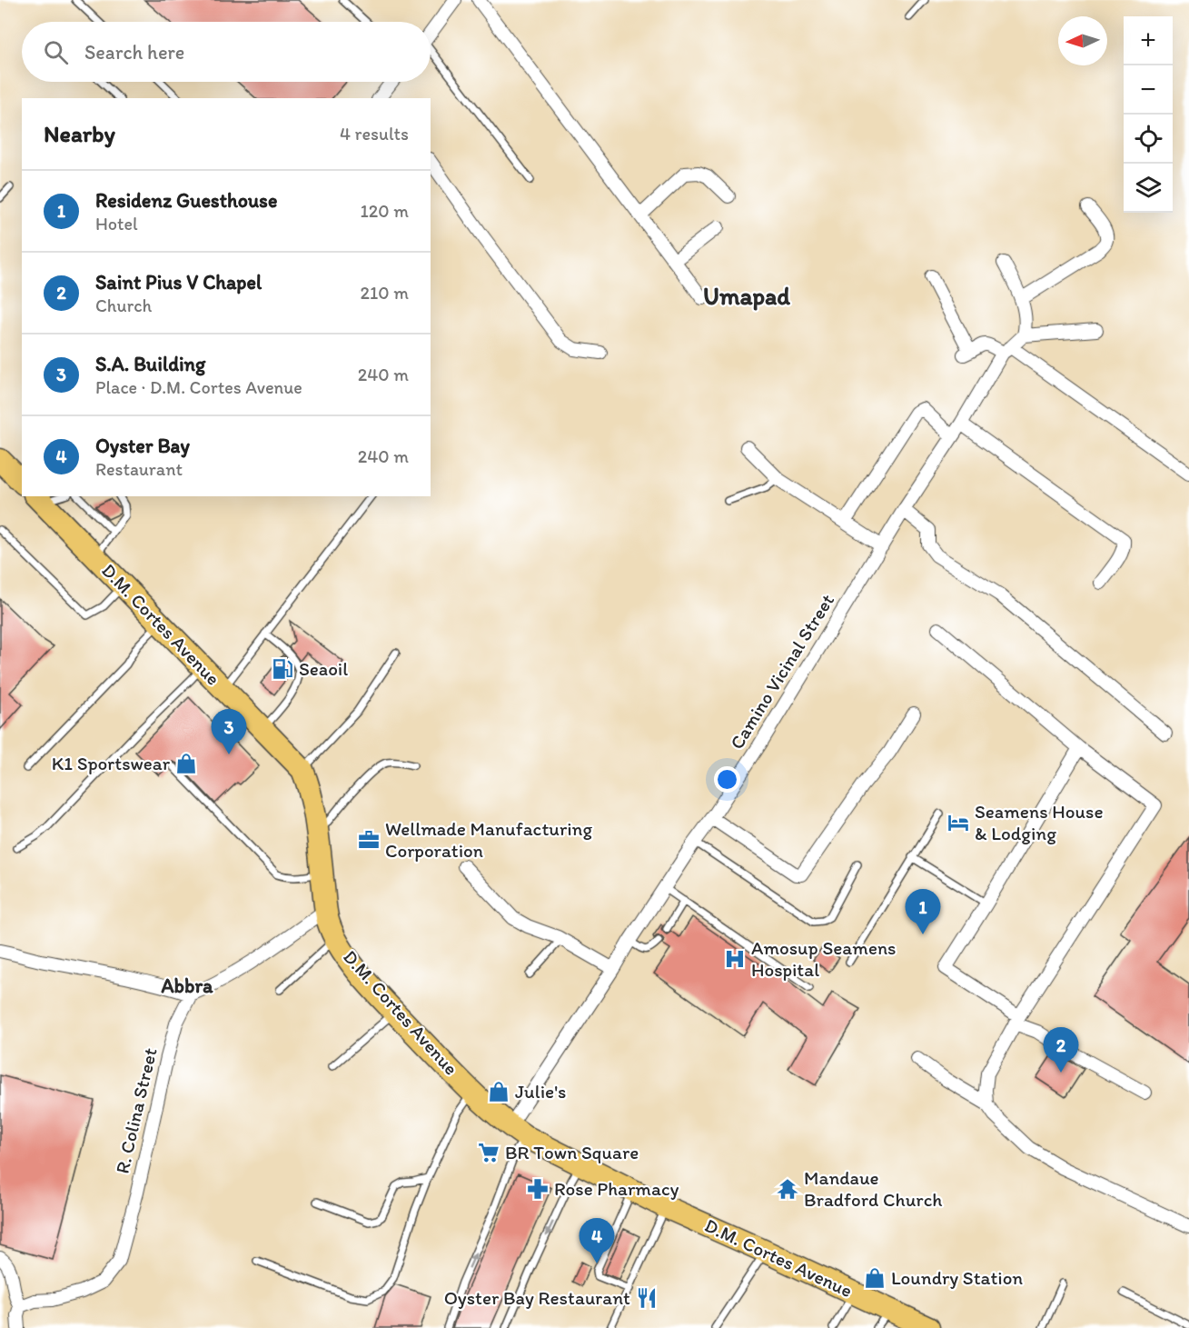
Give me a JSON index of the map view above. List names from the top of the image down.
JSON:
{
  "streets": {
    "highway": ["D.M. Cortes Avenue"],
    "street": ["Camino Vicinal Street", "R. Colina Street"]
  },
  "crossings": [
    ["D.M. Cortes Avenue", "Camino Vicinal Street"]
  ],
  "districts": ["Umapad", "Abbra"],
  "places": {
    "fuel station": ["Seaoil"],
    "shop": ["K1 Sportswear", "Julie's", "Loundry Station"],
    "hotel": ["Seamens House & Lodging"],
    "office": ["Wellmade Manufacturing Corporation"],
    "hospital": ["Amosup Seamens Hospital"],
    "supermarket": ["BR Town Square"],
    "pharmacy": ["Rose Pharmacy"],
    "temple": ["Mandaue Bradford Church"],
    "restaurant": ["Oyster Bay Restaurant"]
  },
  "north": "left",
  "page": {
    "map_buttons": ["+", "−"],
    "search": "Search here",
    "heading": ["Nearby", "4 results"],
    "list": [
      {
        "mark": "1",
        "name": "Residenz Guesthouse",
        "note": "Hotel",
        "value": "120 m"
      },
      {
        "mark": "2",
        "name": "Saint Pius V Chapel",
        "note": "Church",
        "value": "210 m"
      },
      {
        "mark": "3",
        "name": "S.A. Building",
        "note": "Place · D.M. Cortes Avenue",
        "value": "240 m"
      },
      {
        "mark": "4",
        "name": "Oyster Bay",
        "note": "Restaurant",
        "value": "240 m"
      }
    ],
    "pins": [
      "3",
      "1",
      "2",
      "4"
    ]
  }
}
